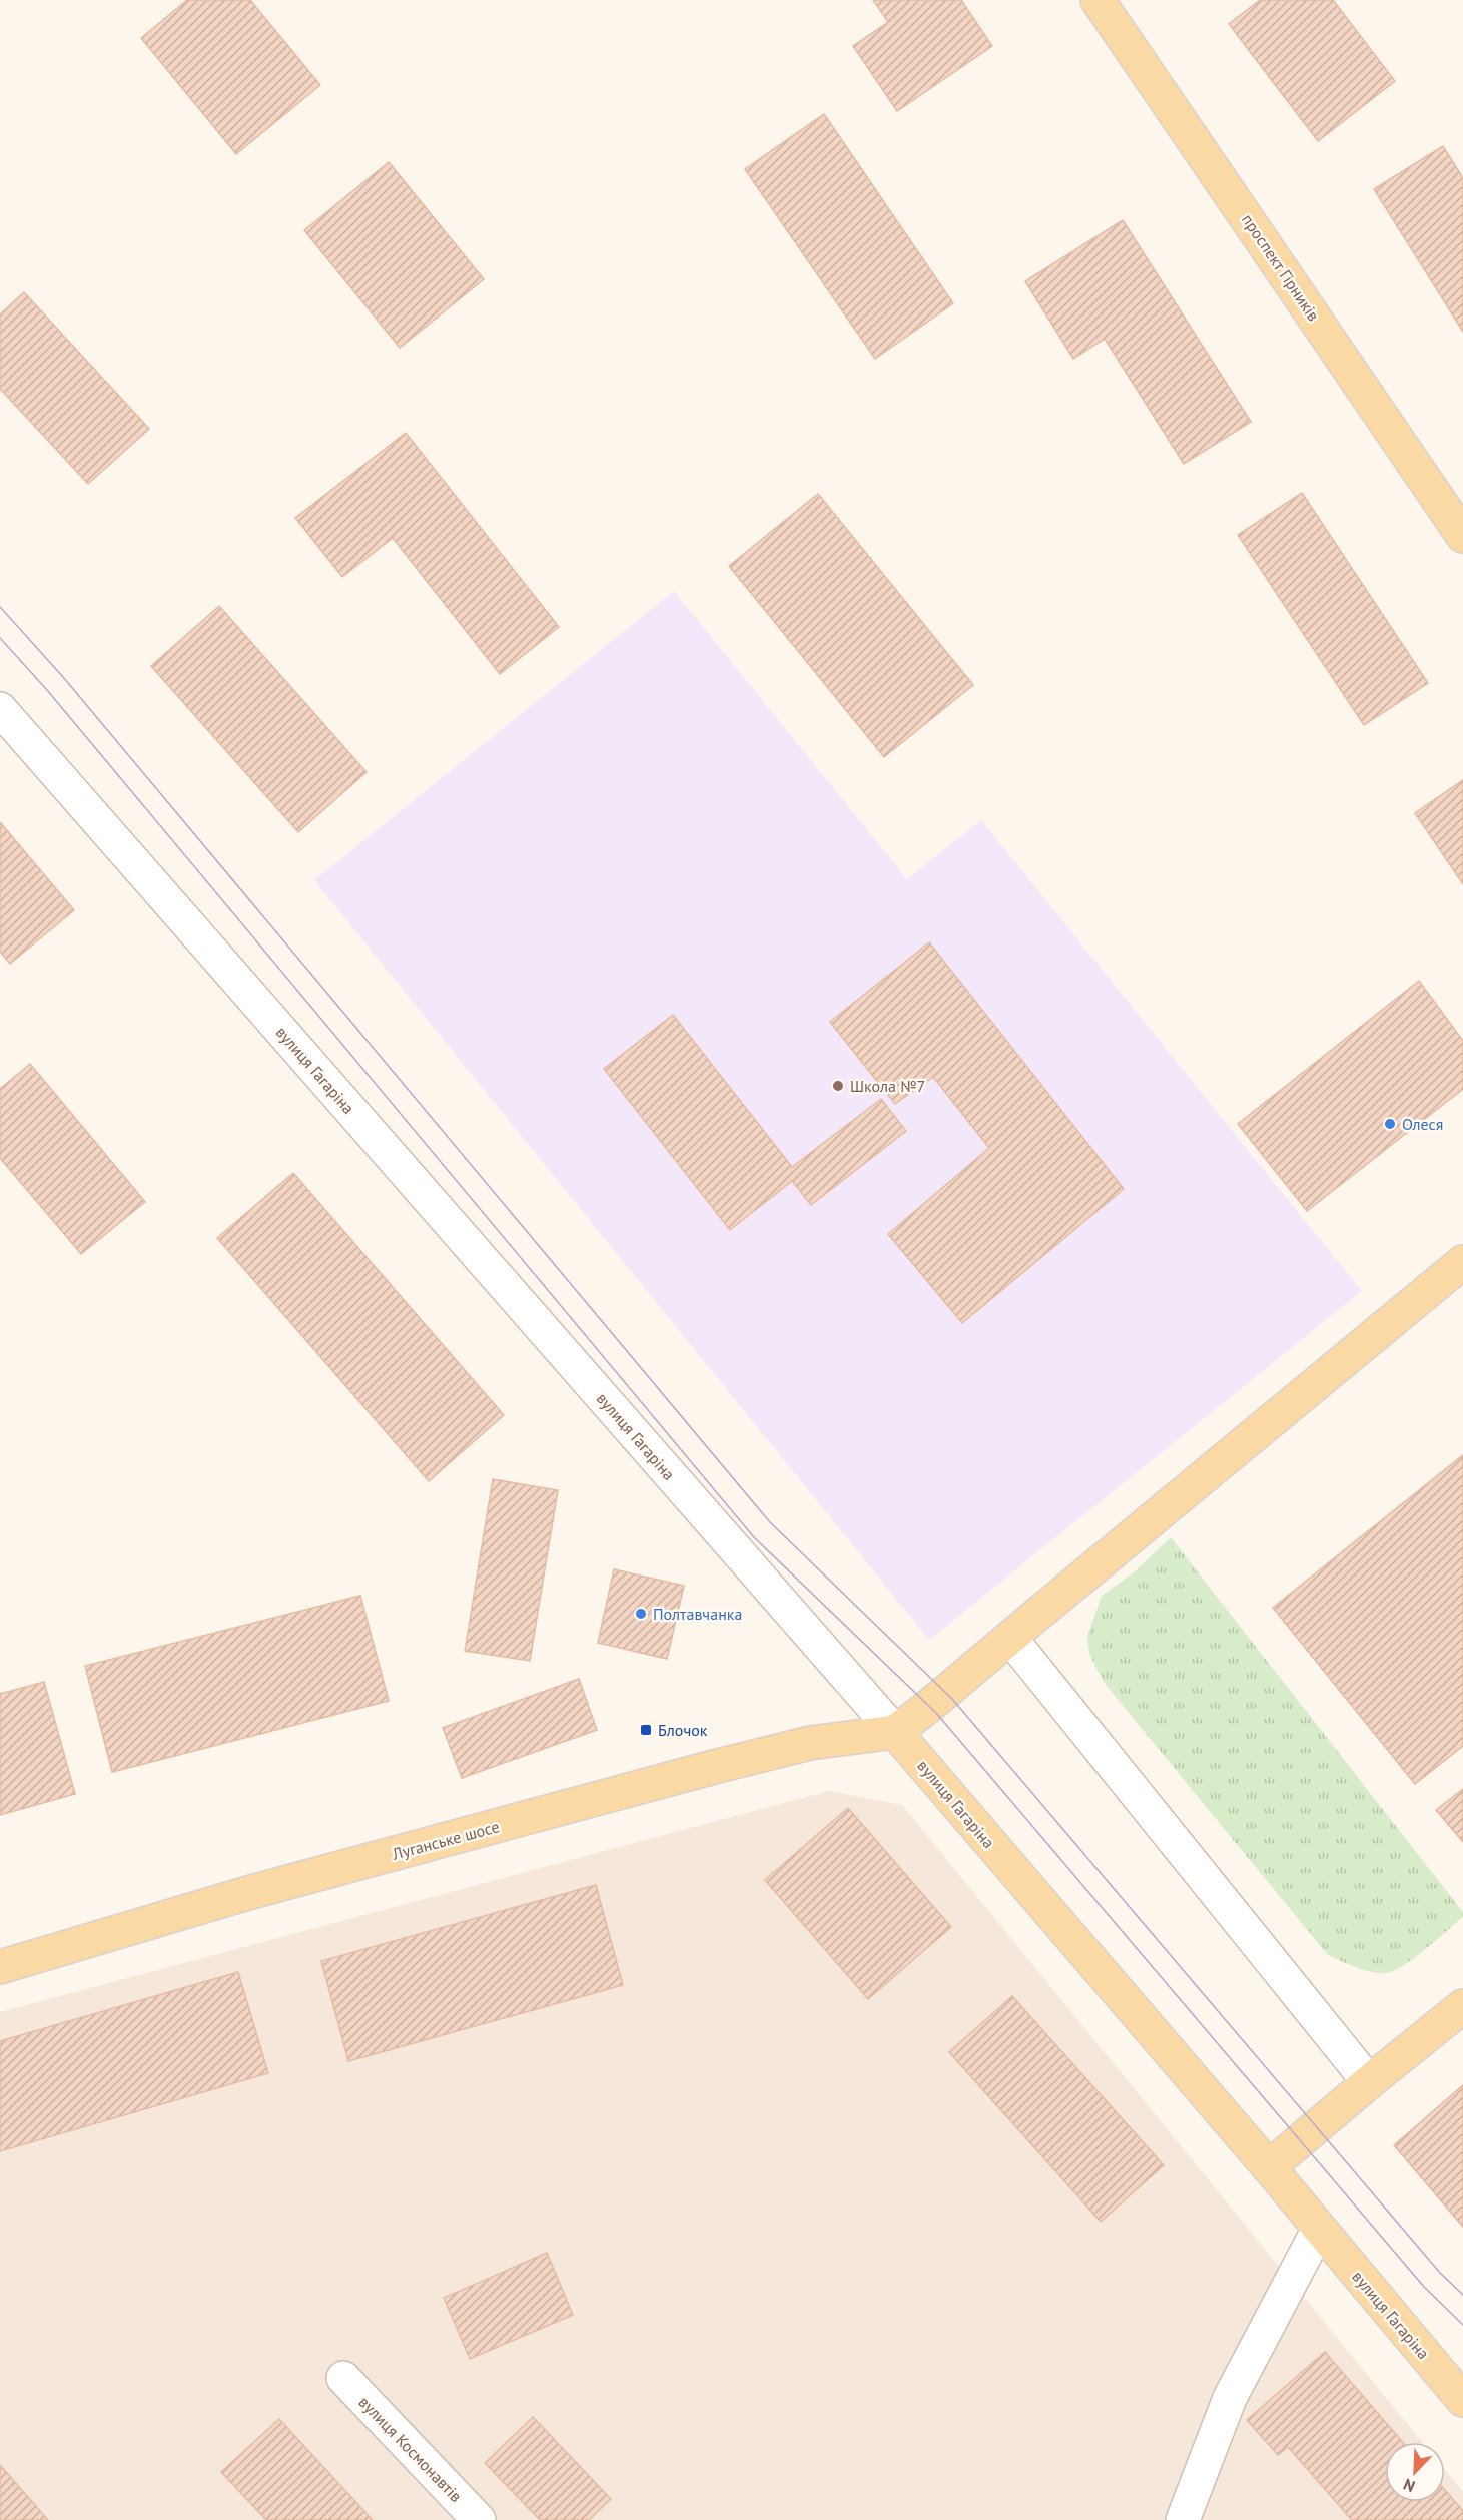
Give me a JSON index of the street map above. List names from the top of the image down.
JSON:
{
  "streets": {
    "main road": ["проспект Гірників", "вулиця Гагаріна", "Луганське шосе"],
    "street": ["вулиця Космонавтів"]
  },
  "crossings": [
    ["вулиця Гагаріна", "Луганське шосе"]
  ],
  "places": {
    "other": ["Школа №7", "Олеся", "Полтавчанка"],
    "transit": ["Блочок"]
  },
  "north": "bottom left"
}
